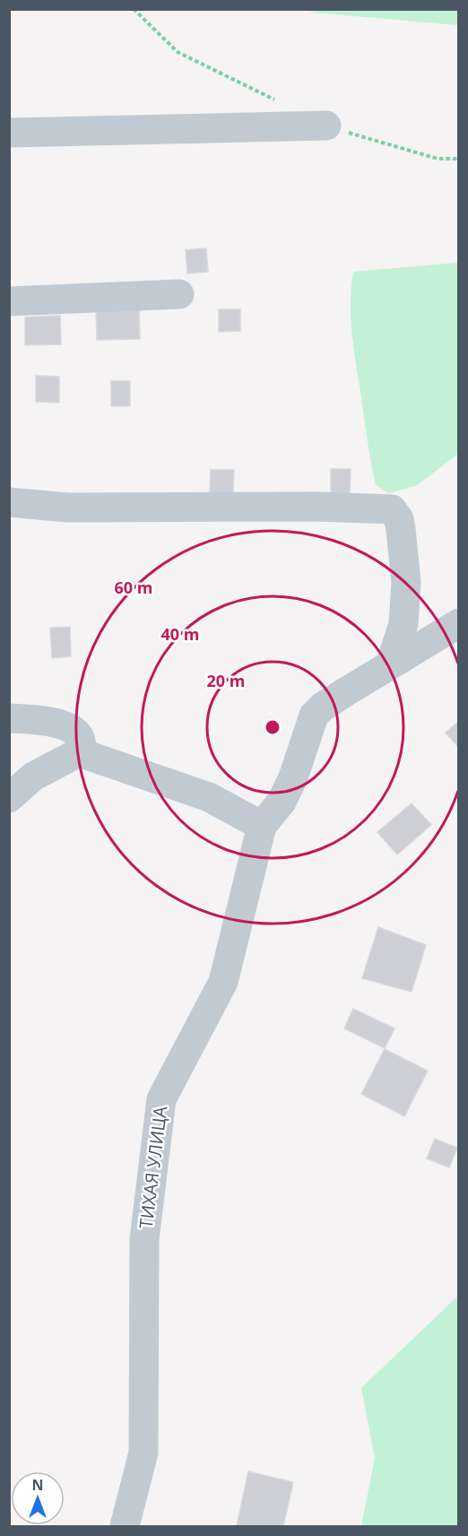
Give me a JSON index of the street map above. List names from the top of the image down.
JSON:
{
  "streets": {
    "street": ["ТИХАЯ УЛИЦА"]
  },
  "north": "top",
  "rings": ["60 m", "40 m", "20 m"]
}
